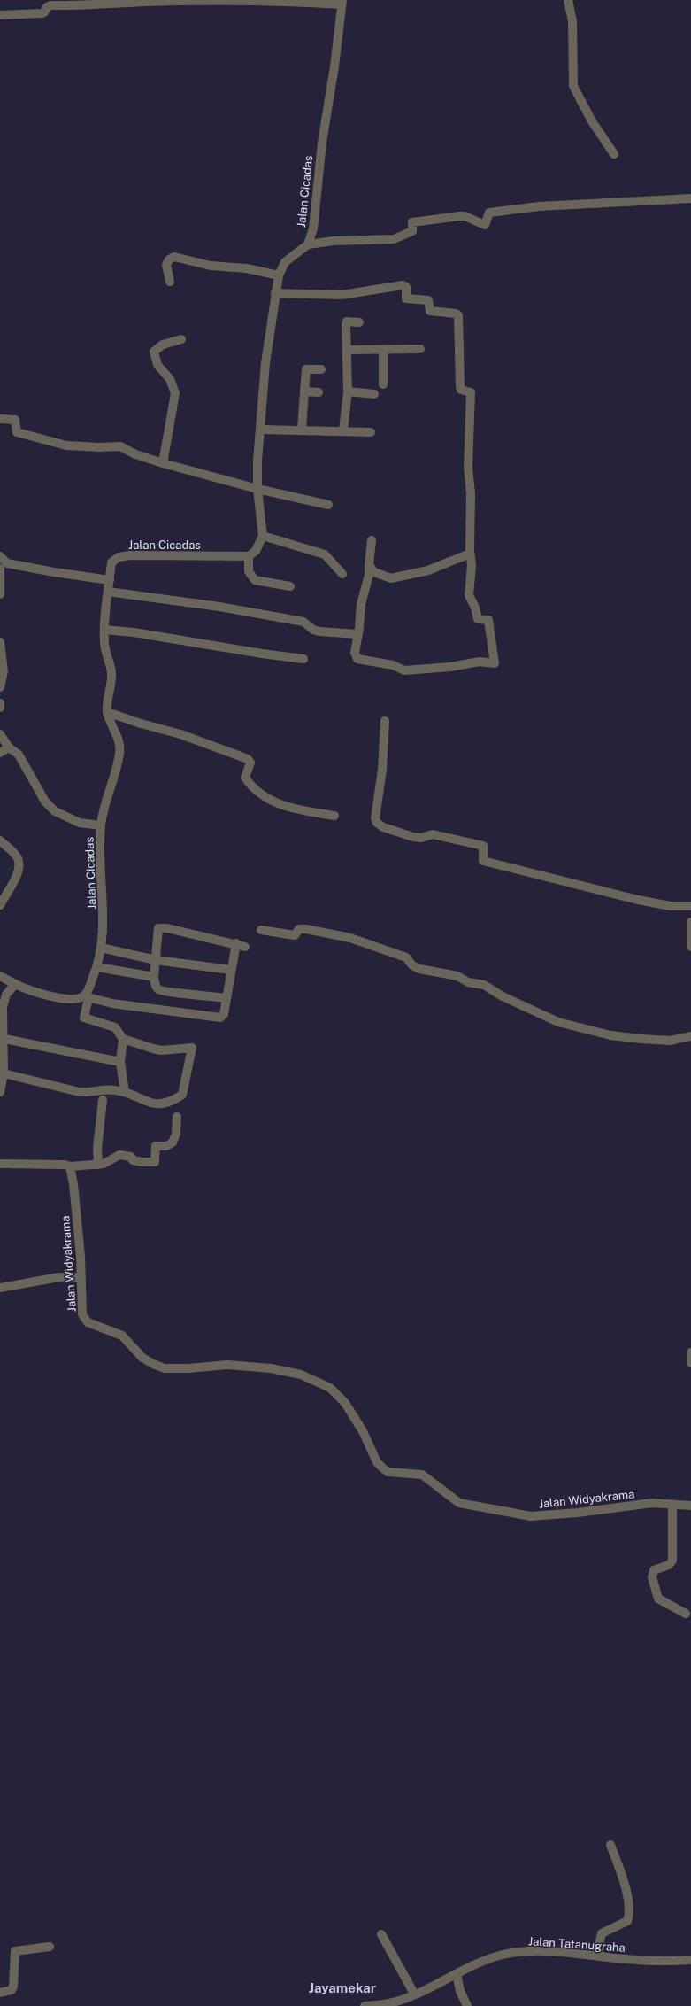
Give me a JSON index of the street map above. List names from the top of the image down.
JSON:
{
  "streets": {
    "street": ["Jalan Cicadas", "Jalan Widyakrama", "Jalan Tatanugraha"]
  },
  "districts": ["Jayamekar"]
}
